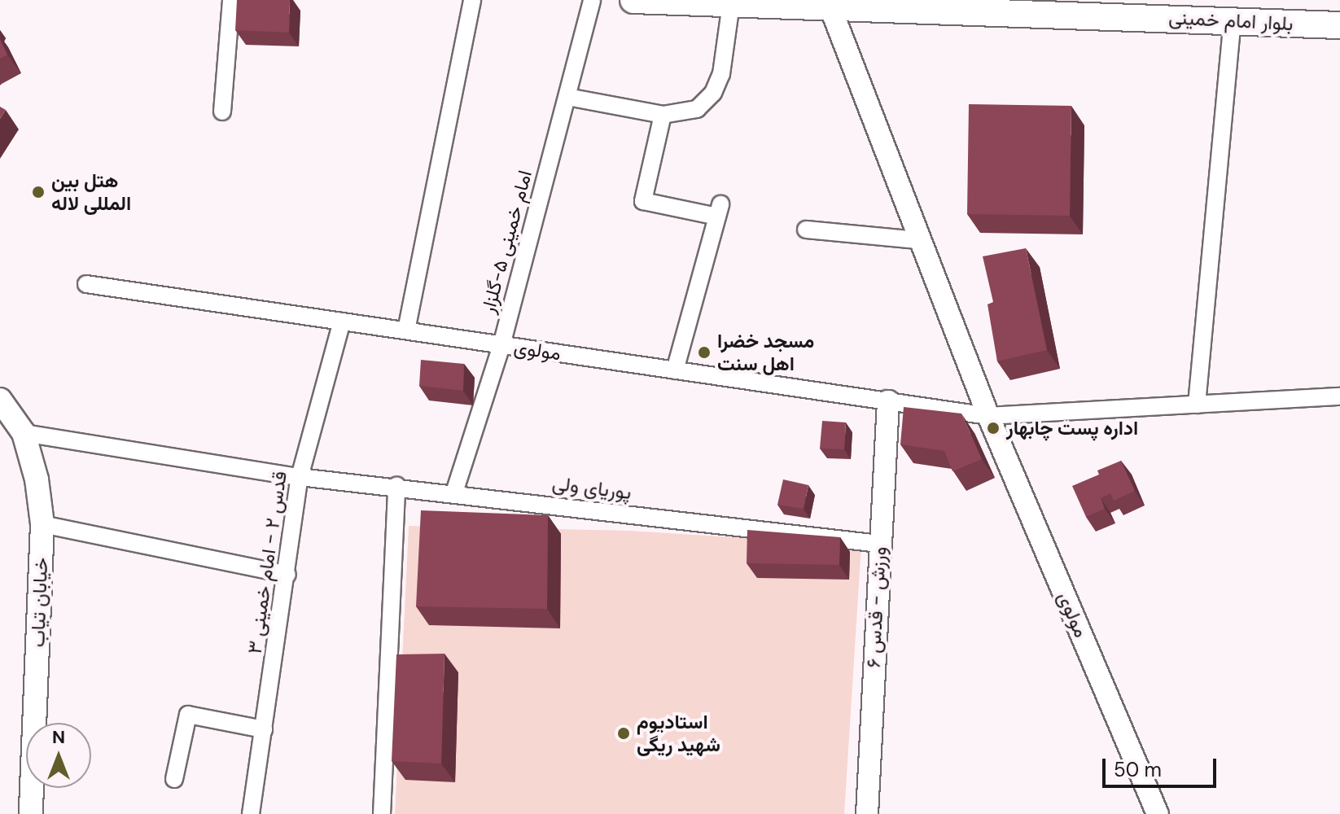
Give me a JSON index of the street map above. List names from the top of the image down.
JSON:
{
  "streets": {
    "main road": ["بلوار امام خمینی", "خیابان تیاب"],
    "street": [
      "امام خمینی ۵-گلزار",
      "مولوی",
      "پوریای ولی",
      "قدس ۲ - امام خمینی ۳",
      "ورزش - قدس ۶"
    ]
  },
  "crossings": [
    ["بلوار امام خمینی", "مولوی"],
    ["امام خمینی ۵-گلزار", "مولوی"],
    ["امام خمینی ۵-گلزار", "پوریای ولی"],
    ["مولوی", "قدس ۲ - امام خمینی ۳"],
    ["مولوی", "ورزش - قدس ۶"],
    ["پوریای ولی", "قدس ۲ - امام خمینی ۳"],
    ["پوریای ولی", "خیابان تیاب"],
    ["پوریای ولی", "ورزش - قدس ۶"]
  ],
  "places": [
    "هتل بین المللی لاله",
    "مسجد خضرا اهل سنت",
    "اداره پست چابهار",
    "استادیوم شهید ریگی"
  ],
  "scale_bar": "50 m",
  "north": "top"
}
